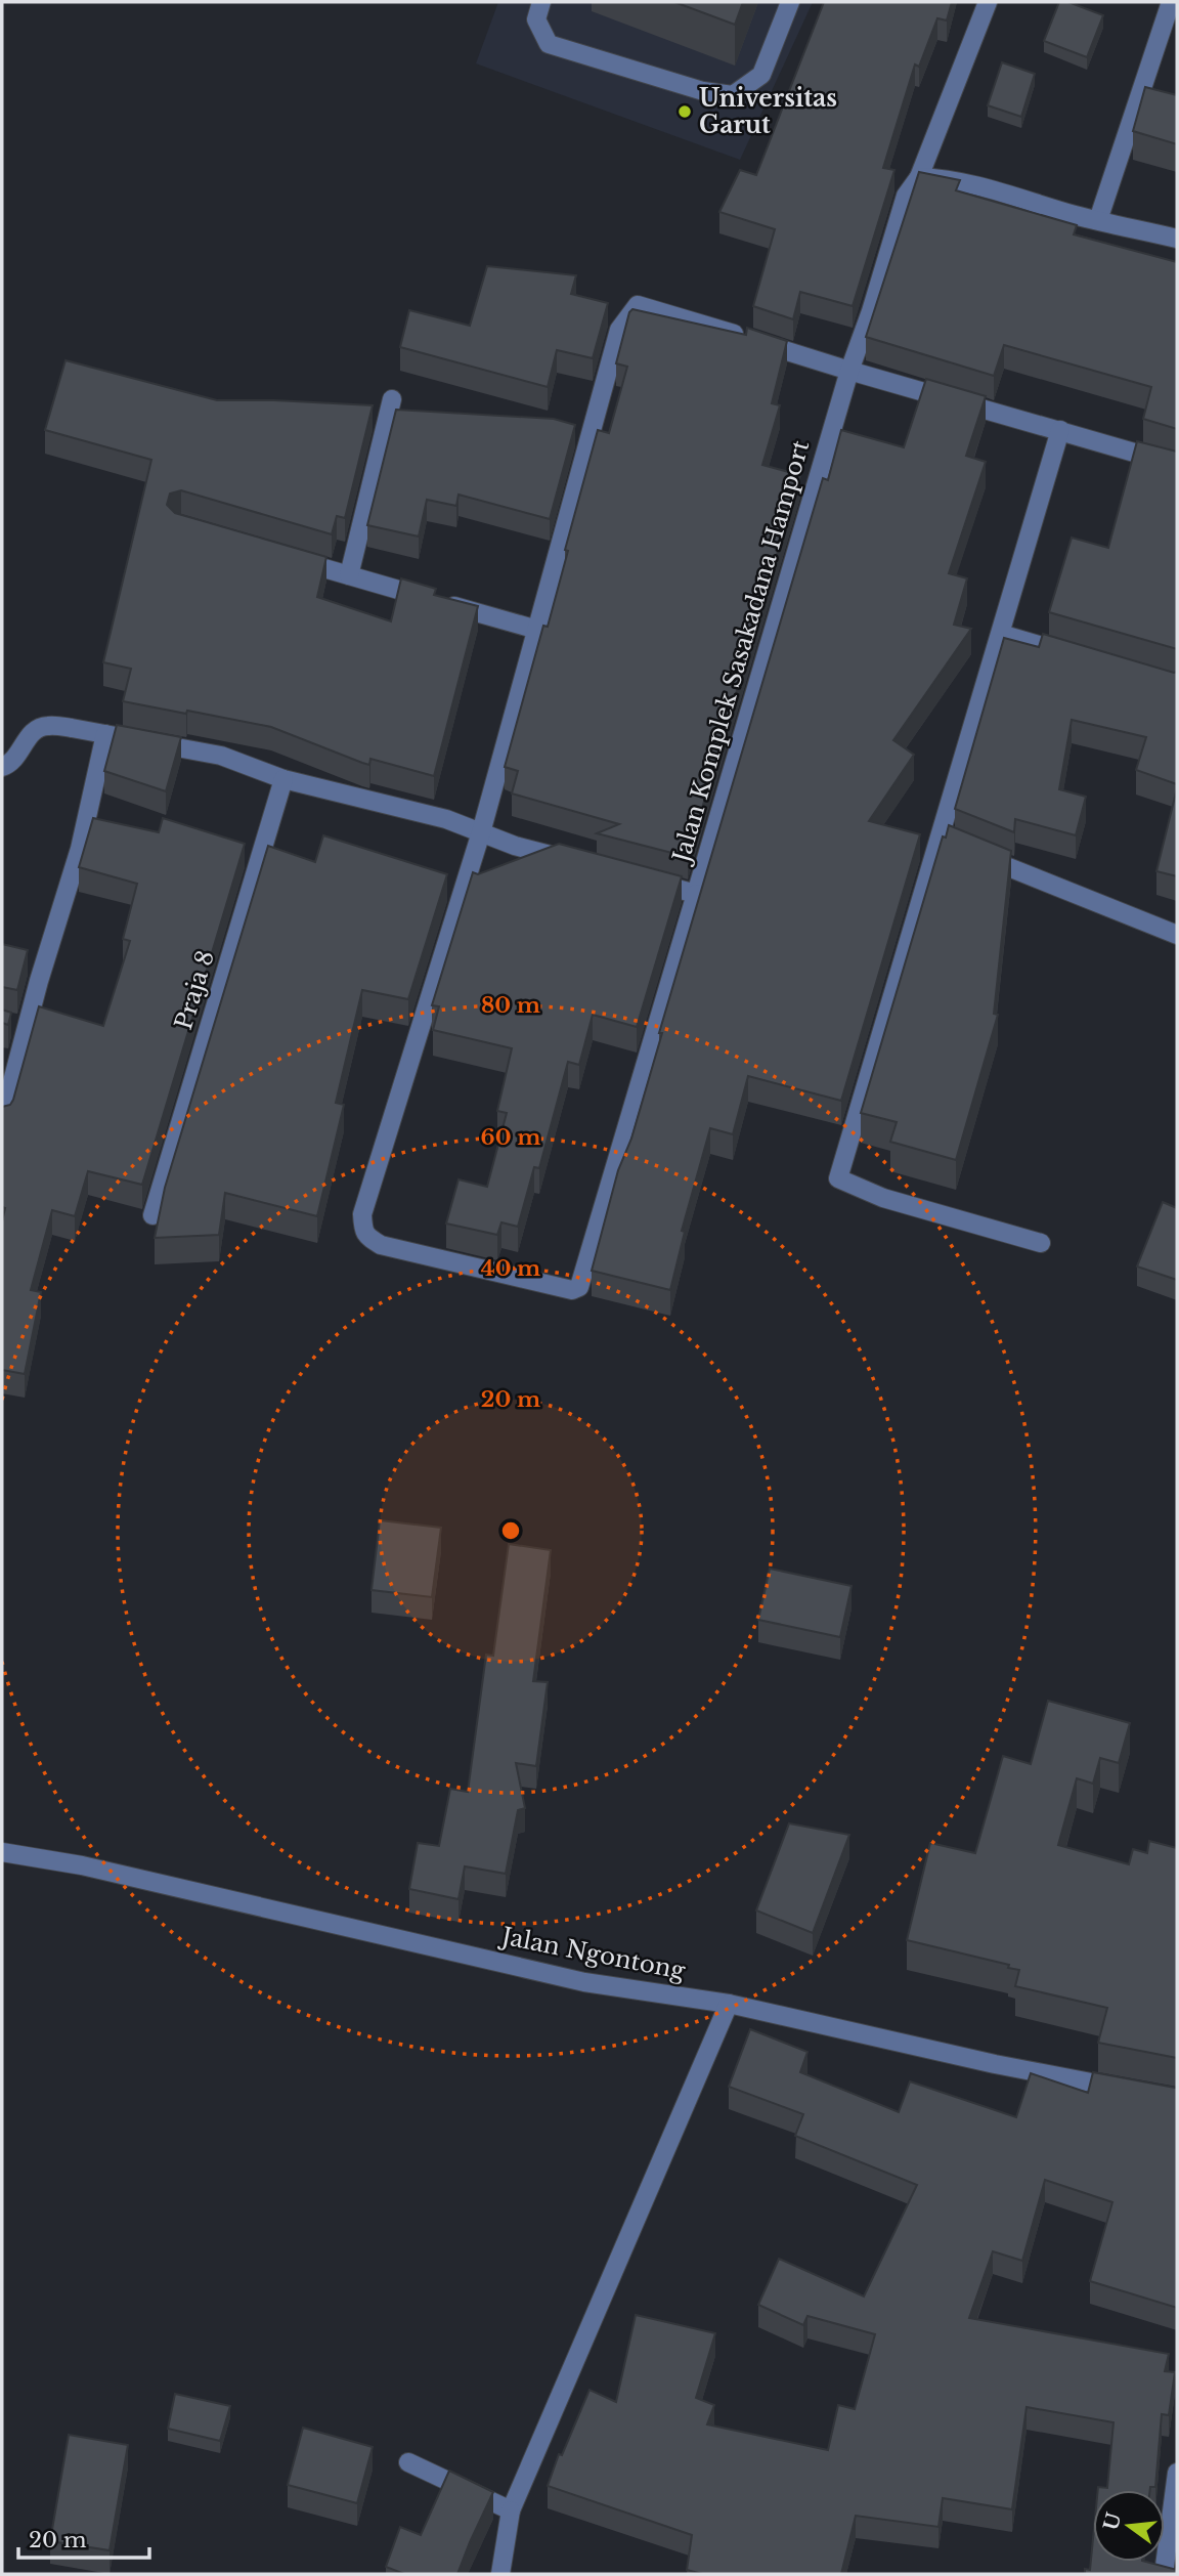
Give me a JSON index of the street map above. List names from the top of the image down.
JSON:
{
  "streets": {
    "street": ["Jalan Komplek Sasakadana Hamport", "Praja 8", "Jalan Ngontong"]
  },
  "places": ["Universitas Garut"],
  "scale_bar": "20 m",
  "north": "left",
  "rings": [
    "80 m",
    "60 m",
    "40 m",
    "20 m"
  ]
}
